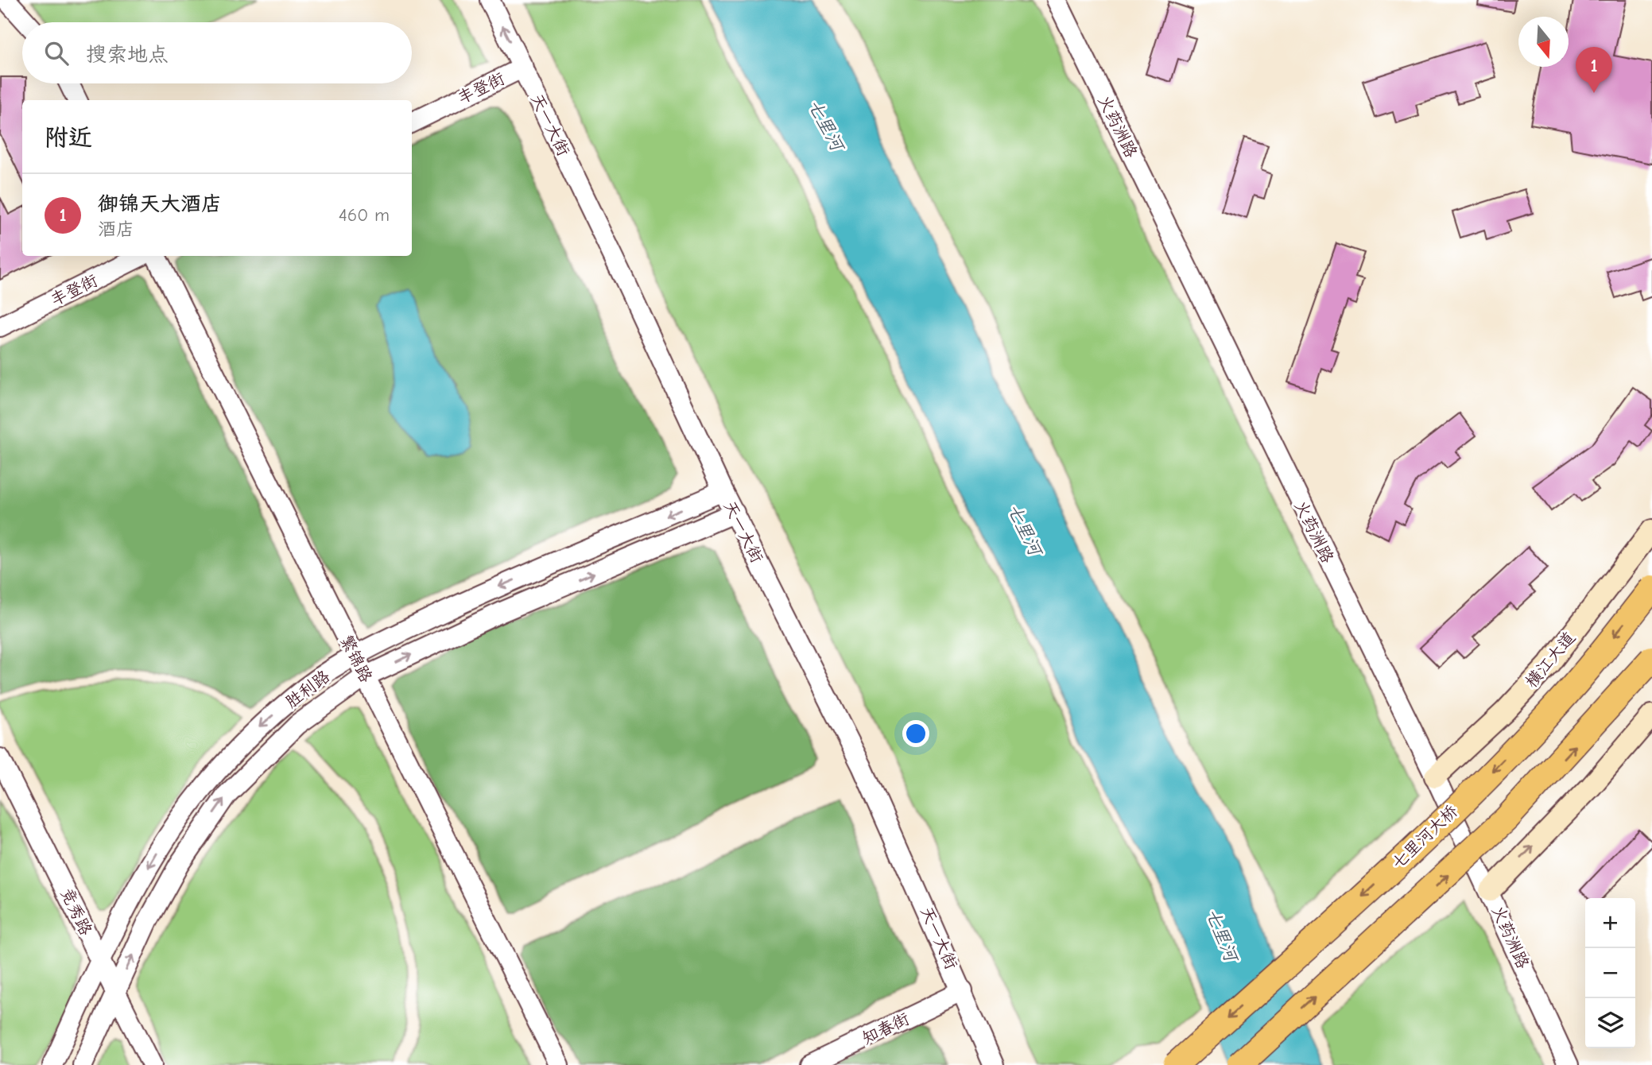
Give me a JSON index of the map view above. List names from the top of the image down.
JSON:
{
  "streets": {
    "highway": ["七里河大桥"],
    "main road": ["横江大道"],
    "street": [
      "丰登街",
      "天一大街",
      "火药洲路",
      "繁锦路",
      "胜利路",
      "竞秀路",
      "知春街"
    ]
  },
  "crossings": [
    ["丰登街", "天一大街"],
    ["天一大街", "胜利路"],
    ["天一大街", "知春街"],
    ["火药洲路", "横江大道"],
    ["繁锦路", "胜利路"],
    ["胜利路", "竞秀路"]
  ],
  "water": ["七里河"],
  "north": "bottom",
  "page": {
    "search": "搜索地点",
    "pins": "1",
    "heading": "附近",
    "list": [
      {
        "mark": "1",
        "name": "御锦天大酒店",
        "note": "酒店",
        "value": "460 m"
      }
    ],
    "map_buttons": ["+", "−"]
  }
}
